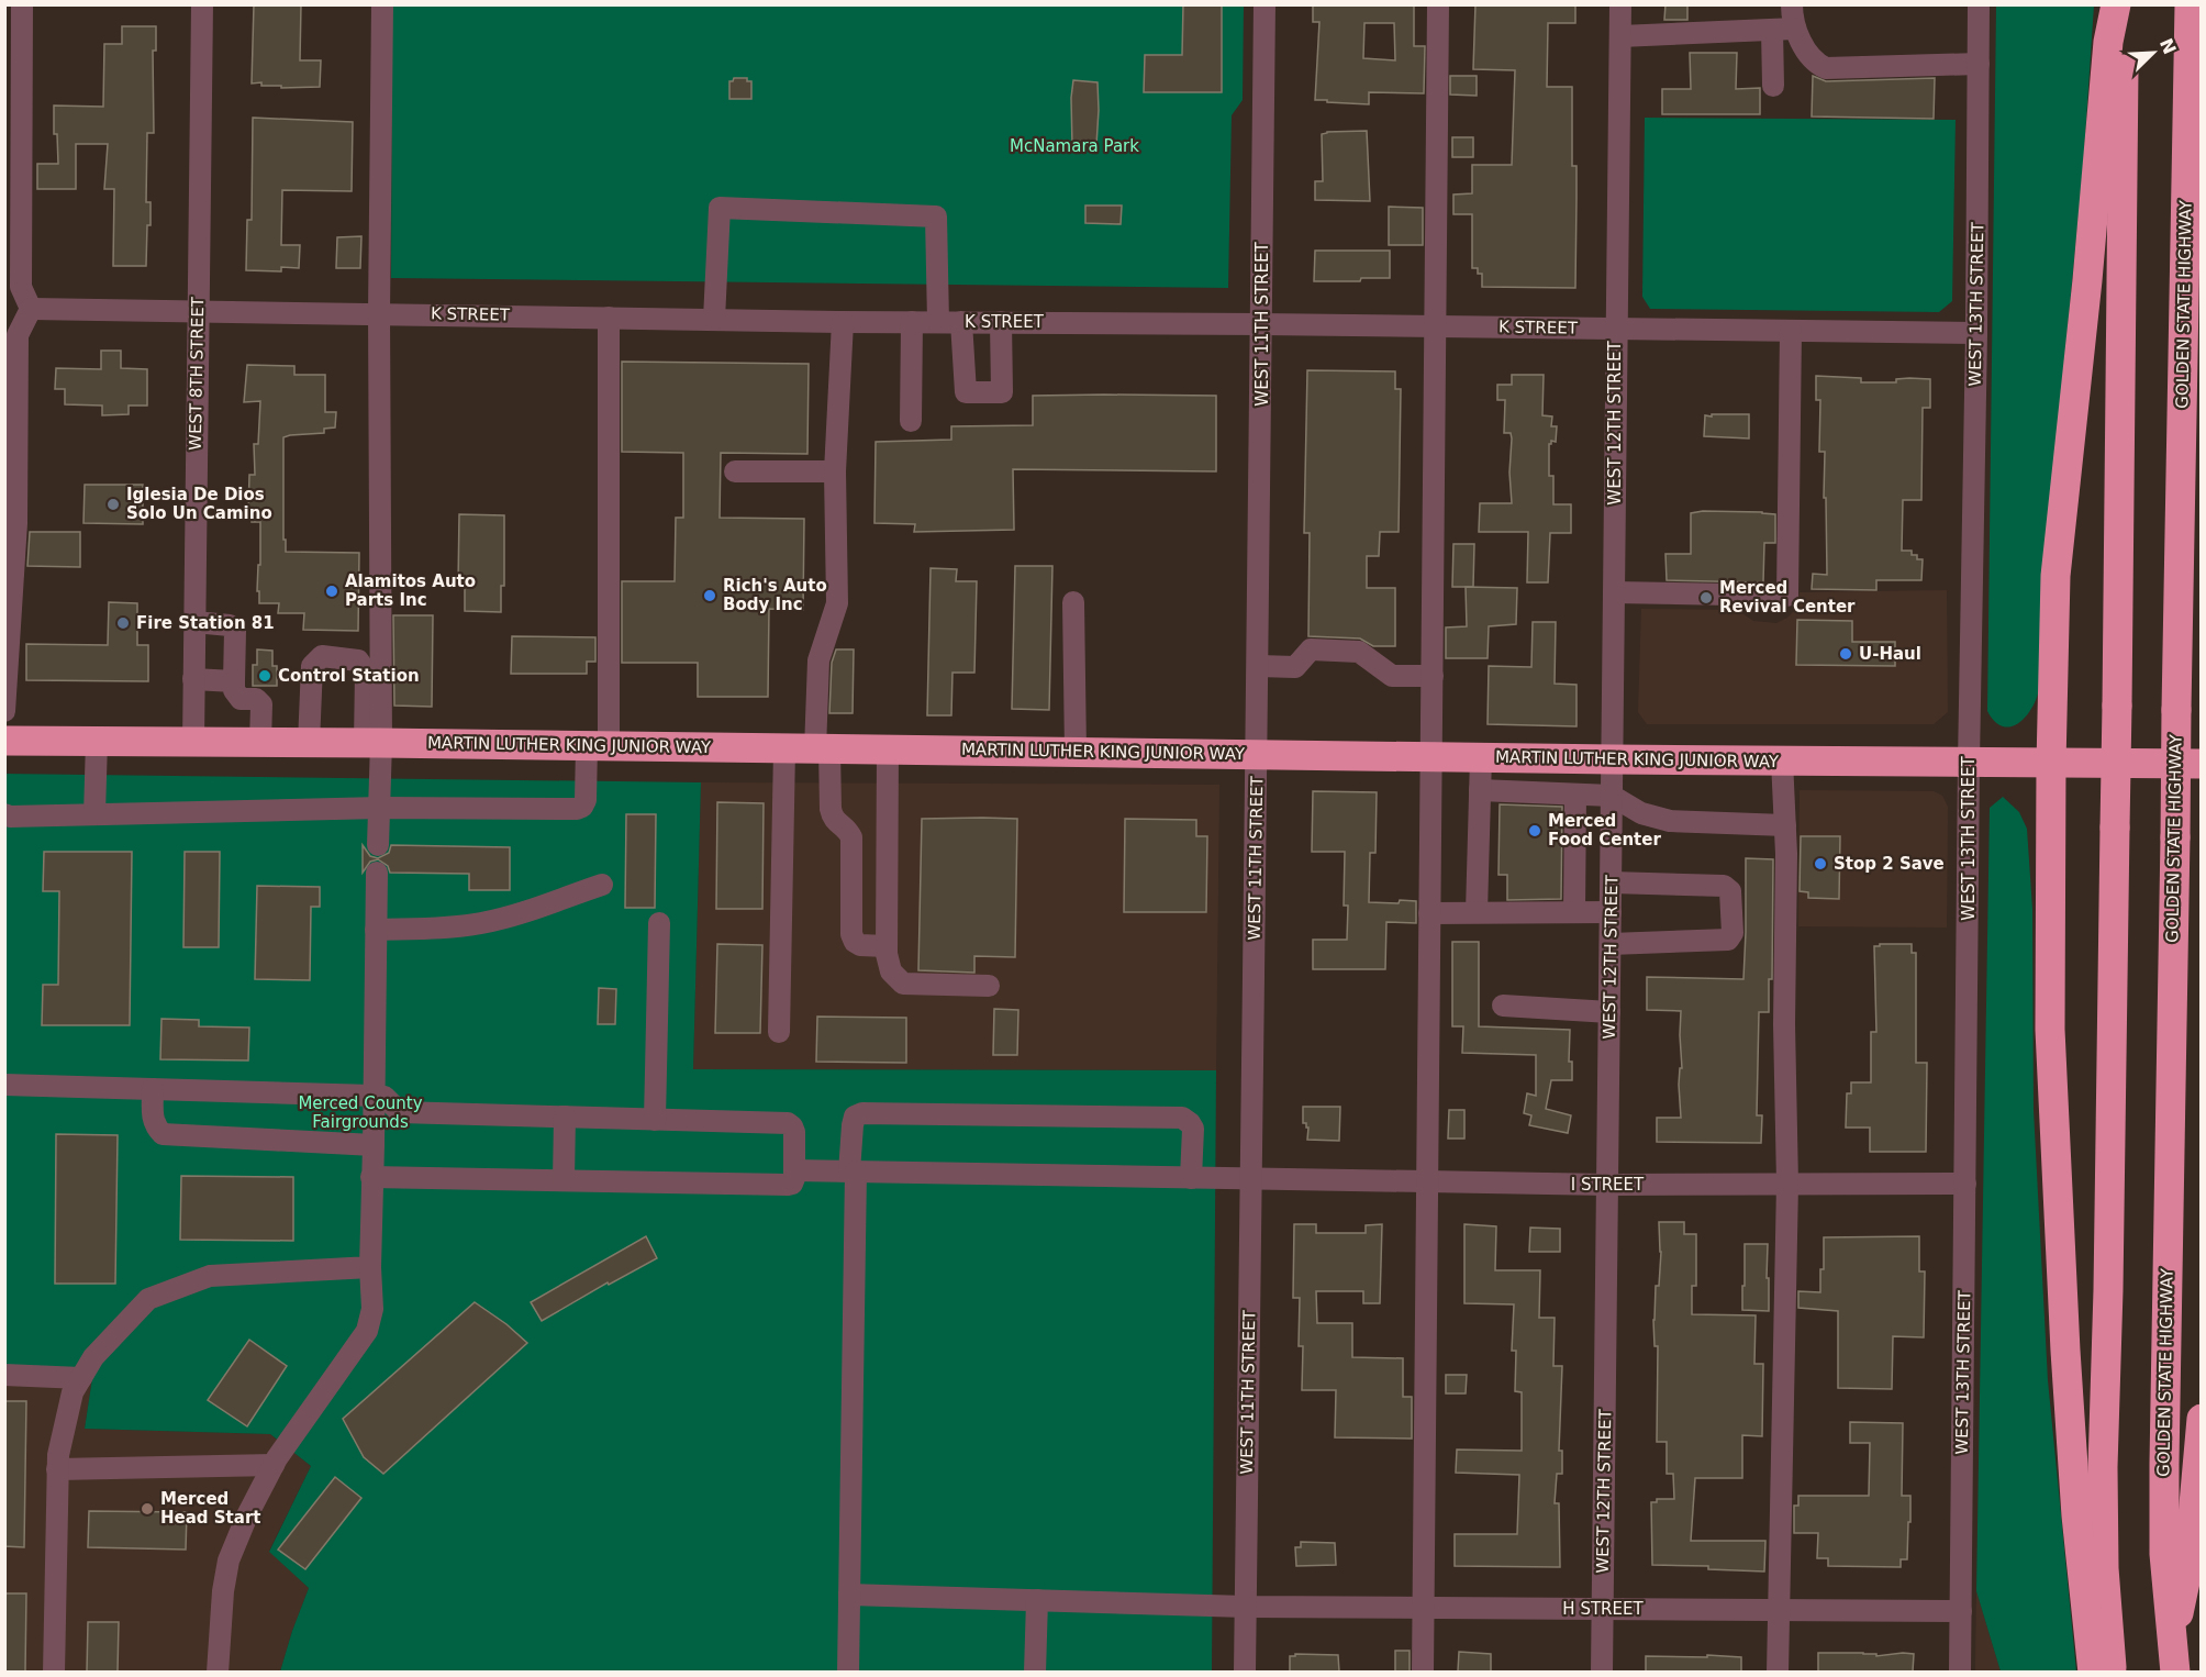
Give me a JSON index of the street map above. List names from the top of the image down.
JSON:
{
  "streets": {
    "highway": ["GOLDEN STATE HIGHWAY", "MARTIN LUTHER KING JUNIOR WAY"],
    "street": [
      "WEST 13TH STREET",
      "K STREET",
      "WEST 11TH STREET",
      "WEST 8TH STREET",
      "WEST 12TH STREET",
      "I STREET",
      "H STREET"
    ]
  },
  "crossings": [
    ["WEST 13TH STREET", "K STREET"],
    ["WEST 13TH STREET", "MARTIN LUTHER KING JUNIOR WAY"],
    ["WEST 13TH STREET", "I STREET"],
    ["WEST 13TH STREET", "H STREET"],
    ["K STREET", "WEST 11TH STREET"],
    ["K STREET", "WEST 8TH STREET"],
    ["K STREET", "WEST 12TH STREET"],
    ["WEST 11TH STREET", "MARTIN LUTHER KING JUNIOR WAY"],
    ["WEST 11TH STREET", "I STREET"],
    ["WEST 11TH STREET", "H STREET"],
    ["WEST 8TH STREET", "MARTIN LUTHER KING JUNIOR WAY"],
    ["WEST 12TH STREET", "MARTIN LUTHER KING JUNIOR WAY"],
    ["WEST 12TH STREET", "I STREET"],
    ["WEST 12TH STREET", "H STREET"]
  ],
  "parks": ["McNamara Park", "Merced County Fairgrounds"],
  "places": [
    "Iglesia De Dios Solo Un Camino",
    "Alamitos Auto Parts Inc",
    "Rich's Auto Body Inc",
    "Merced Revival Center",
    "Fire Station 81",
    "U-Haul",
    "Control Station",
    "Merced Food Center",
    "Stop 2 Save",
    "Merced Head Start"
  ],
  "north": "top right"
}
